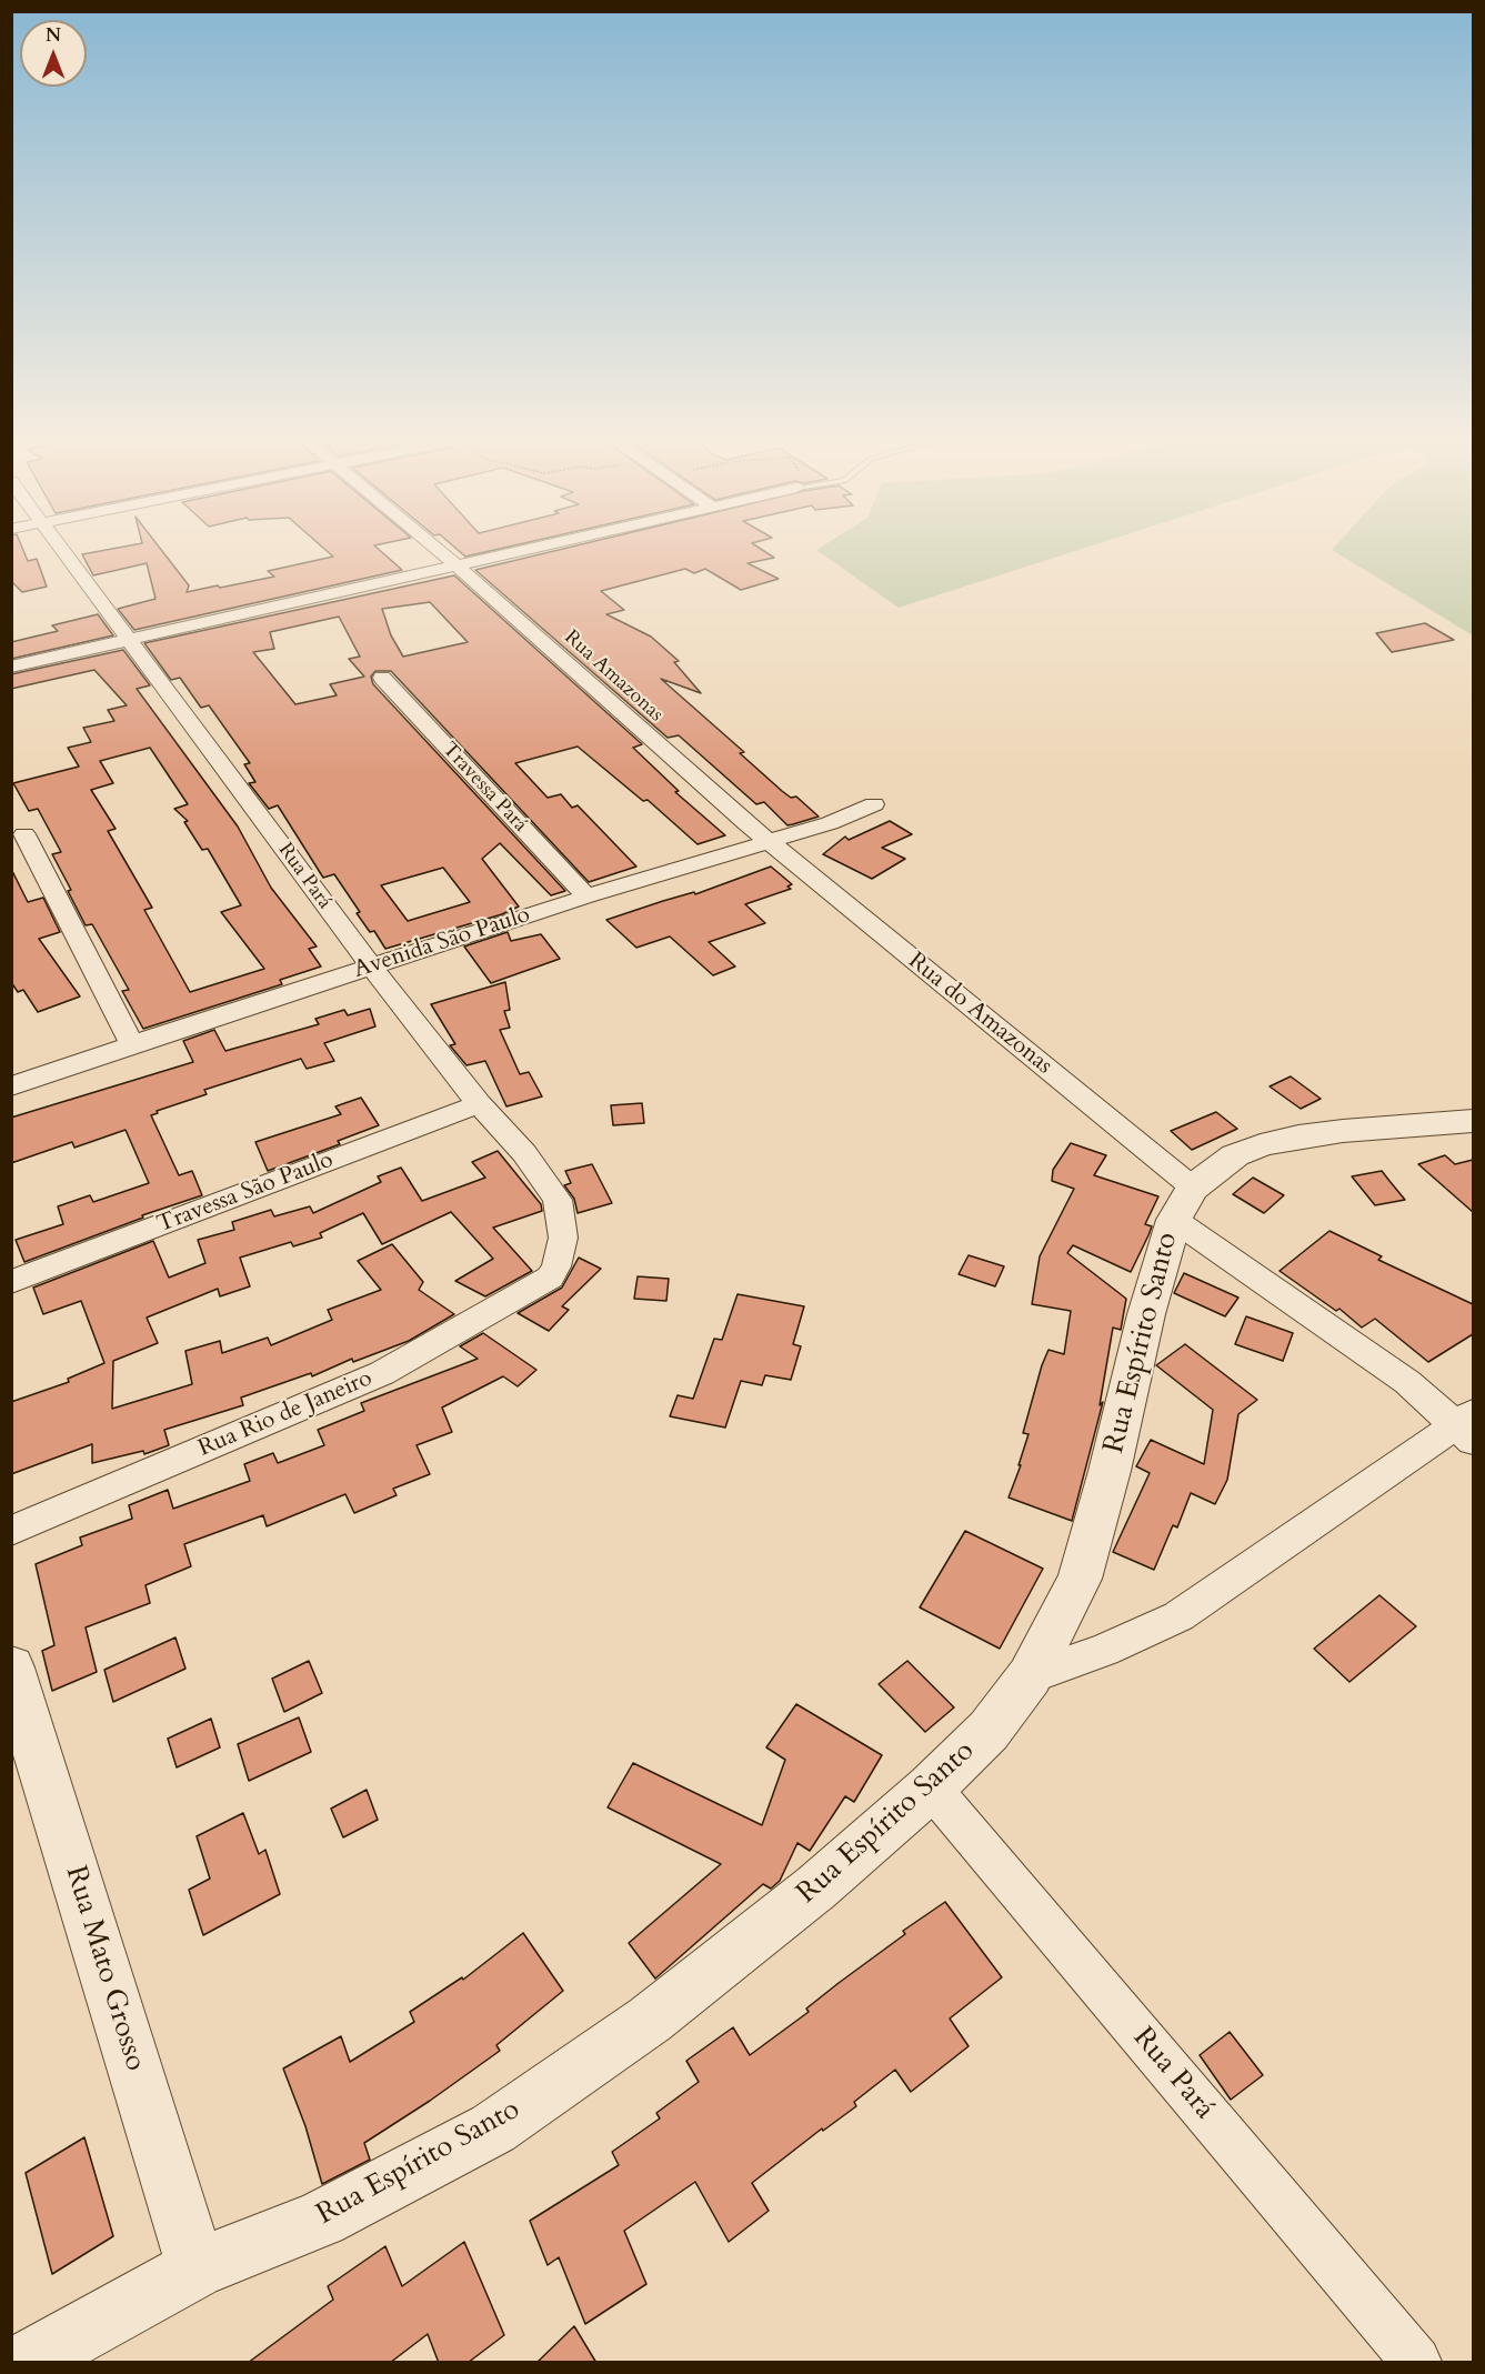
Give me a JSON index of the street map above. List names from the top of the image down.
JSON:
{
  "streets": {
    "street": [
      "Rua Amazonas",
      "Travessa Pará",
      "Rua Pará",
      "Avenida São Paulo",
      "Rua do Amazonas",
      "Travessa São Paulo",
      "Rua Espírito Santo",
      "Rua Rio de Janeiro",
      "Rua Mato Grosso"
    ]
  },
  "crossings": [
    ["Rua Amazonas", "Avenida São Paulo"],
    ["Rua Amazonas", "Rua do Amazonas"],
    ["Travessa Pará", "Avenida São Paulo"],
    ["Rua Pará", "Avenida São Paulo"],
    ["Rua Pará", "Travessa São Paulo"],
    ["Rua Pará", "Rua Espírito Santo"],
    ["Rua Pará", "Rua Rio de Janeiro"],
    ["Avenida São Paulo", "Rua do Amazonas"],
    ["Rua do Amazonas", "Rua Espírito Santo"],
    ["Rua Espírito Santo", "Rua Mato Grosso"]
  ],
  "north": "top"
}
